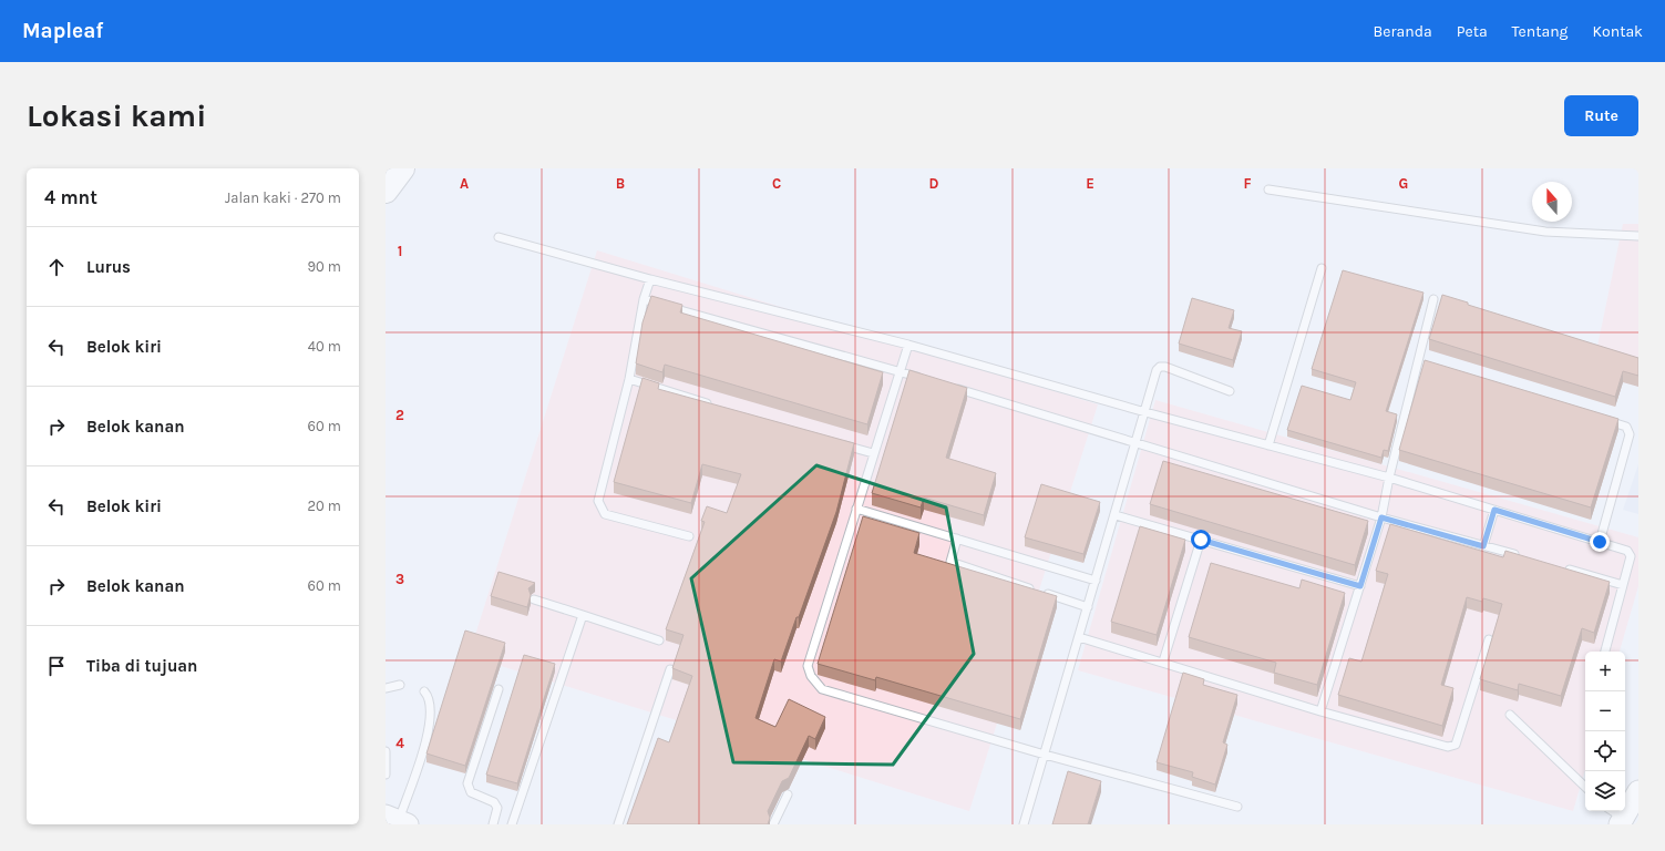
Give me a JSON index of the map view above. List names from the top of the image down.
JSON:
{
  "north": "top",
  "page": {
    "header": "Mapleaf",
    "nav": [
      "Beranda",
      "Peta",
      "Tentang",
      "Kontak"
    ],
    "buttons": "Rute",
    "title": "Lokasi kami",
    "heading": ["4 mnt", "Jalan kaki · 270 m"],
    "list": [
      ["Lurus", "90 m"],
      ["Belok kiri", "40 m"],
      ["Belok kanan", "60 m"],
      ["Belok kiri", "20 m"],
      ["Belok kanan", "60 m"],
      "Tiba di tujuan"
    ],
    "map_buttons": ["+", "−"]
  },
  "grid": {
    "columns": [
      "A",
      "B",
      "C",
      "D",
      "E",
      "F",
      "G"
    ],
    "rows": [
      "1",
      "2",
      "3",
      "4"
    ]
  }
}
